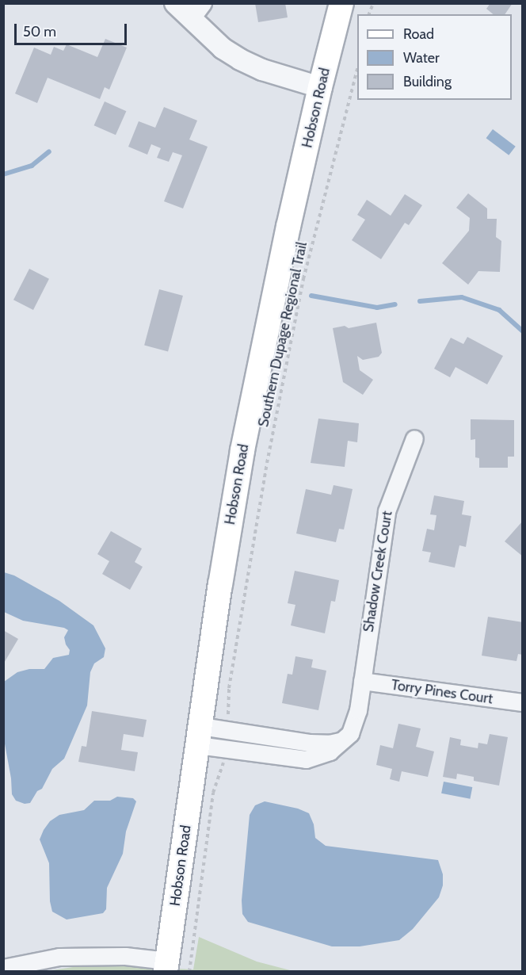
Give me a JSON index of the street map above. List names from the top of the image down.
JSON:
{
  "streets": {
    "main road": ["Hobson Road"],
    "street": ["Shadow Creek Court", "Torry Pines Court"],
    "path": ["Southern Dupage Regional Trail"]
  },
  "crossings": [
    ["Hobson Road", "Shadow Creek Court"],
    ["Shadow Creek Court", "Torry Pines Court"]
  ],
  "legend": ["Road", "Water", "Building"],
  "scale_bar": "50 m"
}
